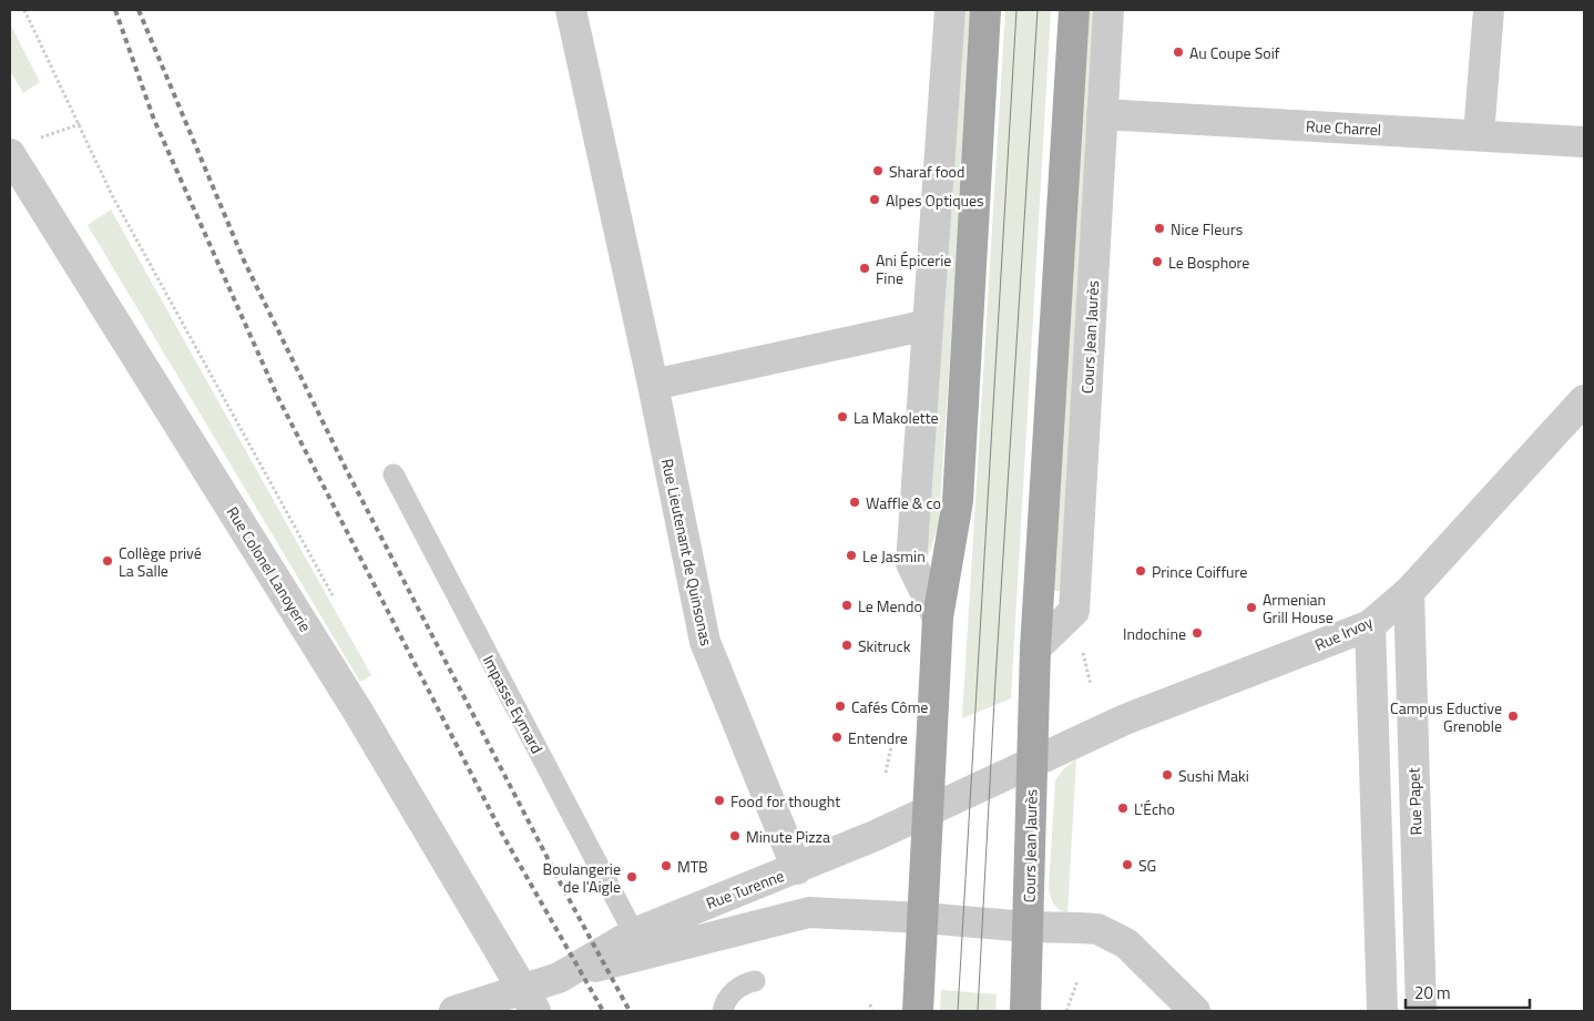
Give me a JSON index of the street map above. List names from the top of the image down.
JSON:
{
  "streets": {
    "main road": ["Cours Jean Jaurès"],
    "street": [
      "Rue Charrel",
      "Rue Lieutenant de Quinsonas",
      "Rue Colonel Lanoyerie",
      "Rue Irvoy",
      "Rue Papet",
      "Rue Turenne"
    ],
    "lane": ["Impasse Eymard"]
  },
  "crossings": [
    ["Rue Charrel", "Cours Jean Jaurès"],
    ["Cours Jean Jaurès", "Rue Irvoy"],
    ["Cours Jean Jaurès", "Rue Turenne"],
    ["Rue Lieutenant de Quinsonas", "Rue Turenne"],
    ["Rue Colonel Lanoyerie", "Rue Turenne"],
    ["Rue Irvoy", "Rue Papet"],
    ["Impasse Eymard", "Rue Turenne"]
  ],
  "places": [
    "Au Coupe Soif",
    "Sharaf food",
    "Alpes Optiques",
    "Nice Fleurs",
    "Le Bosphore",
    "Ani Épicerie Fine",
    "La Makolette",
    "Waffle & co",
    "Le Jasmin",
    "Collège privé La Salle",
    "Prince Coiffure",
    "Le Mendo",
    "Armenian Grill House",
    "Indochine",
    "Skitruck",
    "Cafés Côme",
    "Campus Eductive Grenoble",
    "Entendre",
    "Sushi Maki",
    "Food for thought",
    "L'Écho",
    "Minute Pizza",
    "SG",
    "MTB",
    "Boulangerie de l'Aigle"
  ],
  "scale_bar": "20 m"
}
